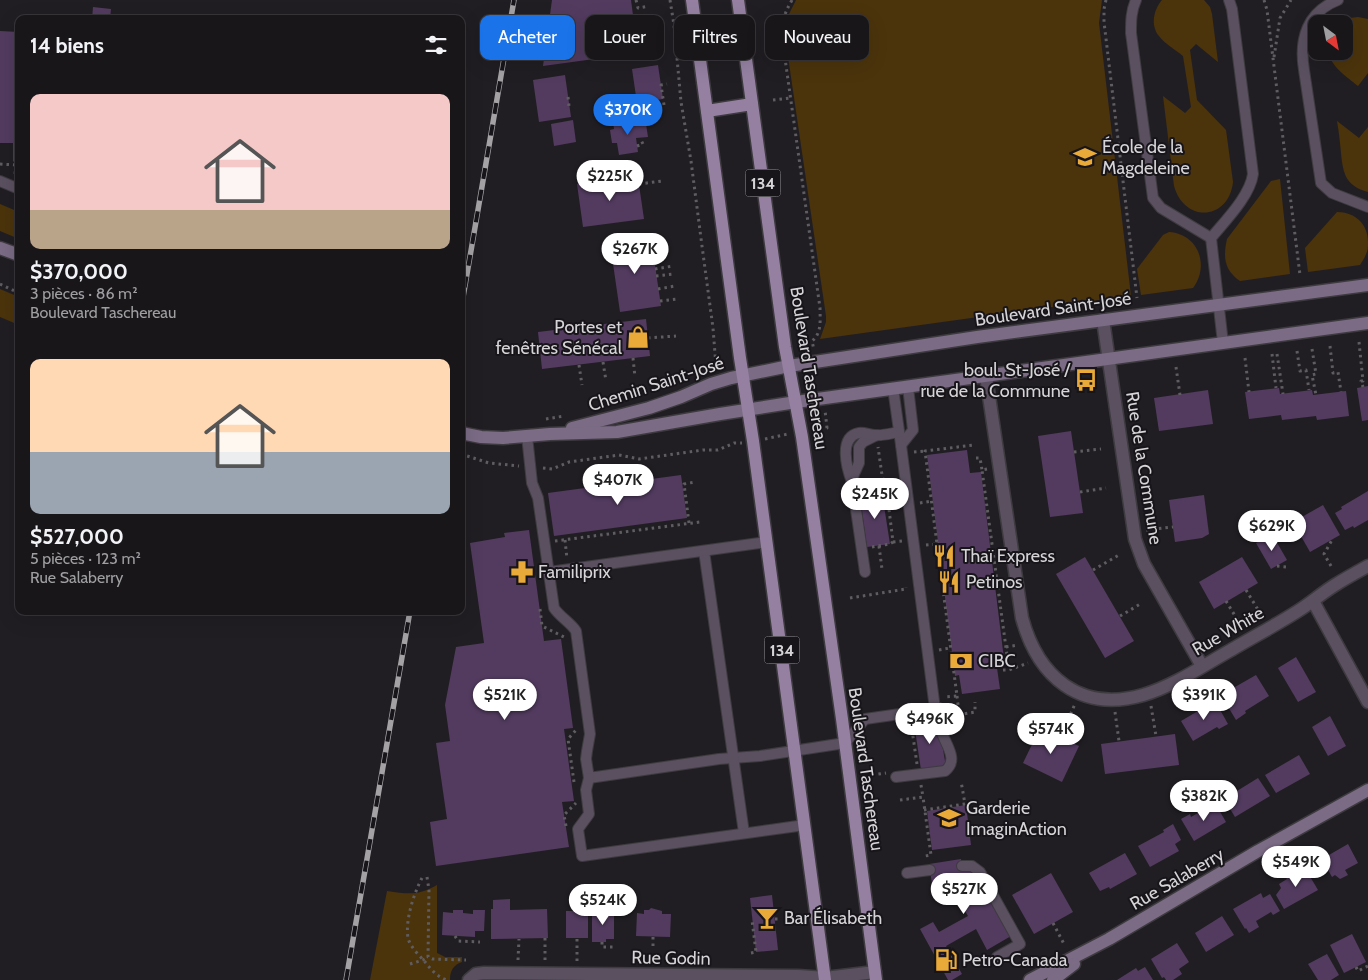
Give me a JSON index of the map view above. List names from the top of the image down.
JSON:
{
  "streets": {
    "main road": ["134", "Boulevard Taschereau"],
    "street": [
      "Boulevard Saint-José",
      "Chemin Saint-José",
      "Rue de la Commune",
      "Rue White",
      "Rue Salaberry",
      "Rue Godin"
    ]
  },
  "crossings": [
    ["134", "Boulevard Saint-José"],
    ["134", "Chemin Saint-José"],
    ["134", "Rue Godin"],
    ["Boulevard Saint-José", "Boulevard Taschereau"],
    ["Boulevard Saint-José", "Chemin Saint-José"],
    ["Boulevard Saint-José", "Rue de la Commune"],
    ["Boulevard Taschereau", "Rue Godin"],
    ["Rue de la Commune", "Rue White"]
  ],
  "places": {
    "school or university": ["École de la Magdeleine", "Garderie ImaginAction"],
    "shop": ["Portes et fenêtres Sénécal"],
    "bus stop": ["boul. St-José / rue de la Commune"],
    "restaurant": ["Thaï Express", "Petinos"],
    "pharmacy": ["Familiprix"],
    "bank": ["CIBC"],
    "bar": ["Bar Élisabeth"],
    "fuel station": ["Petro-Canada"]
  },
  "north": "bottom right",
  "page": {
    "chip": [
      "Acheter",
      "Louer",
      "Filtres",
      "Nouveau"
    ],
    "heading": "14 biens",
    "list": [
      {
        "name": "$370,000",
        "note": "3 pièces · 86 m² · Boulevard Taschereau"
      },
      {
        "name": "$527,000",
        "note": "5 pièces · 123 m² · Rue Salaberry"
      }
    ],
    "price": [
      "$370K",
      "$225K",
      "$267K",
      "$407K",
      "$245K",
      "$629K",
      "$521K",
      "$391K",
      "$496K",
      "$574K",
      "$382K",
      "$549K",
      "$527K",
      "$524K"
    ]
  }
}
